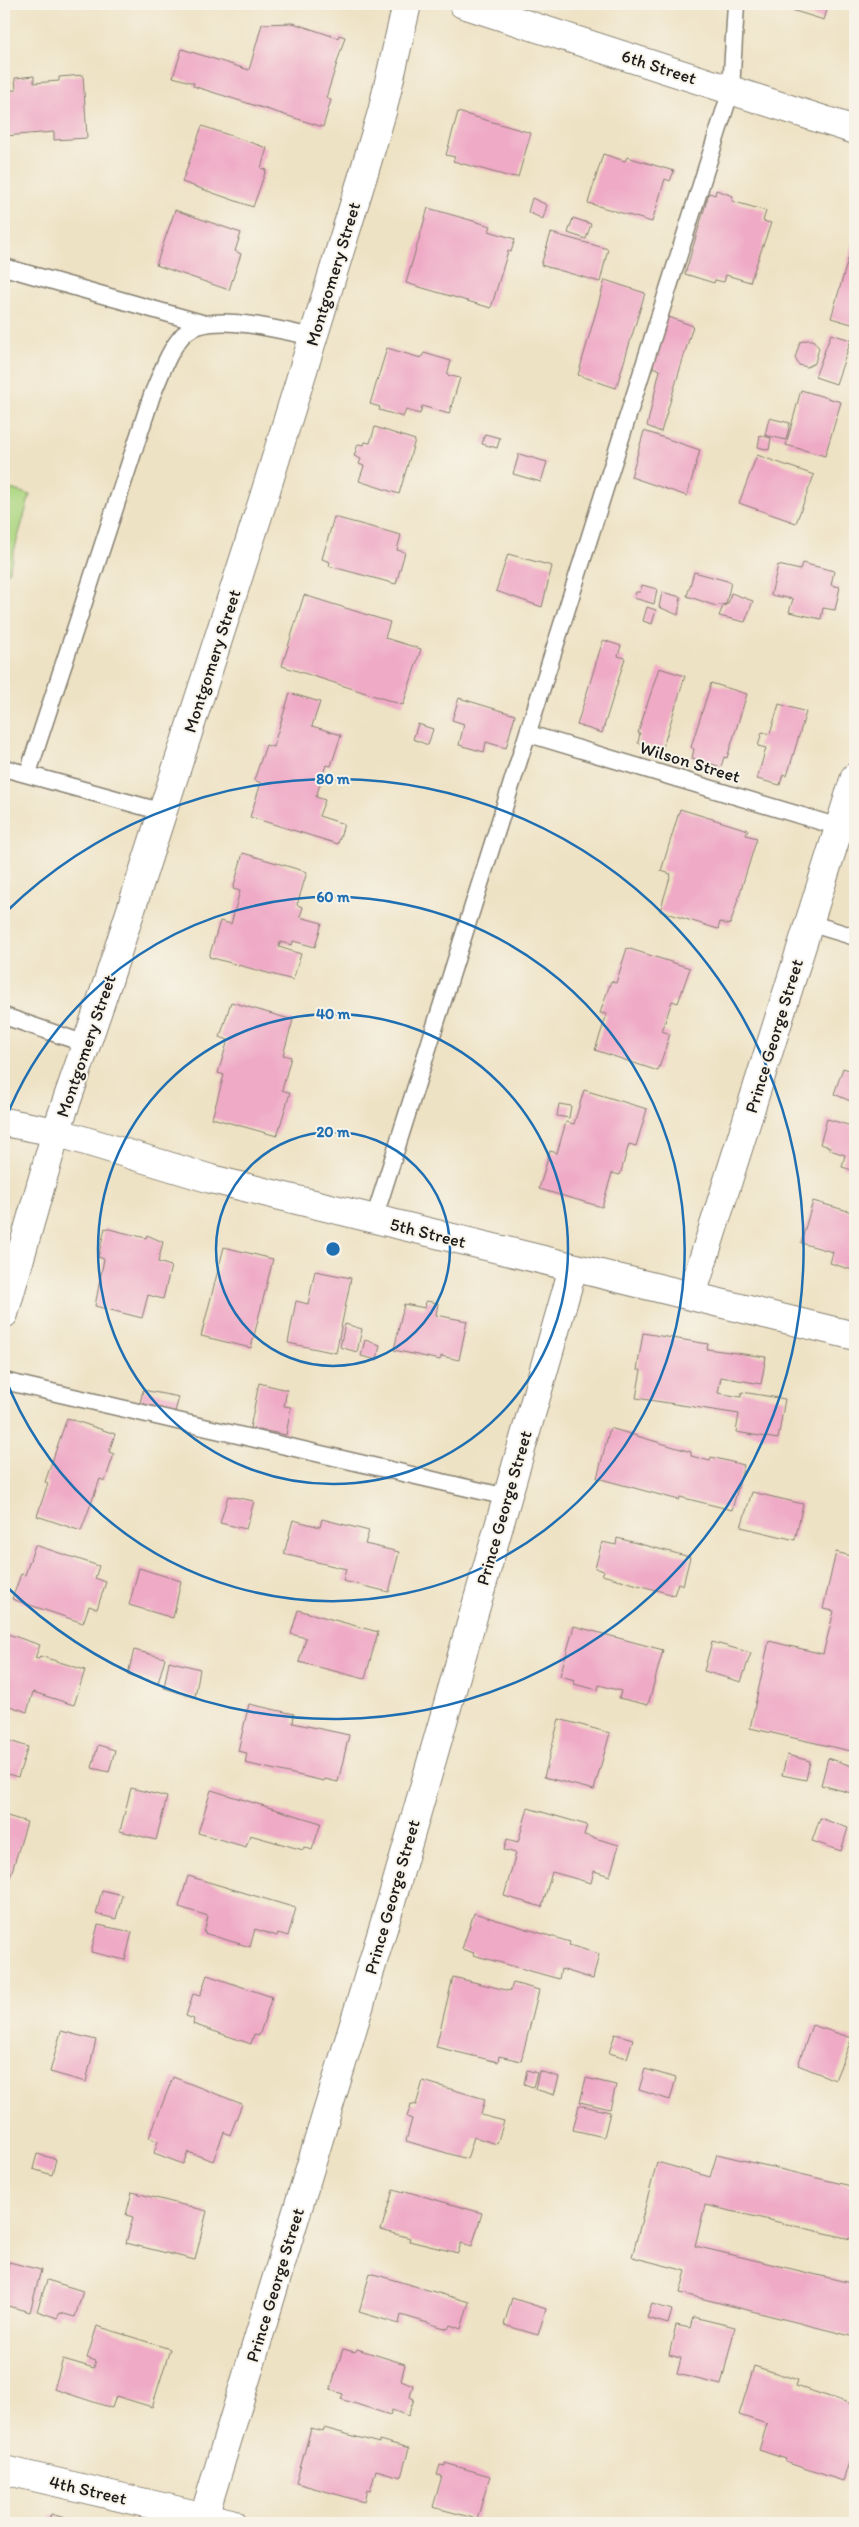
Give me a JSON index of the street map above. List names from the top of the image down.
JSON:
{
  "streets": {
    "street": [
      "6th Street",
      "Montgomery Street",
      "Prince George Street",
      "5th Street",
      "4th Street"
    ],
    "lane": ["Wilson Street"]
  },
  "crossings": [
    ["Montgomery Street", "5th Street"],
    ["Wilson Street", "Prince George Street"],
    ["Prince George Street", "5th Street"],
    ["Prince George Street", "4th Street"]
  ],
  "rings": [
    "80 m",
    "60 m",
    "40 m",
    "20 m"
  ]
}
